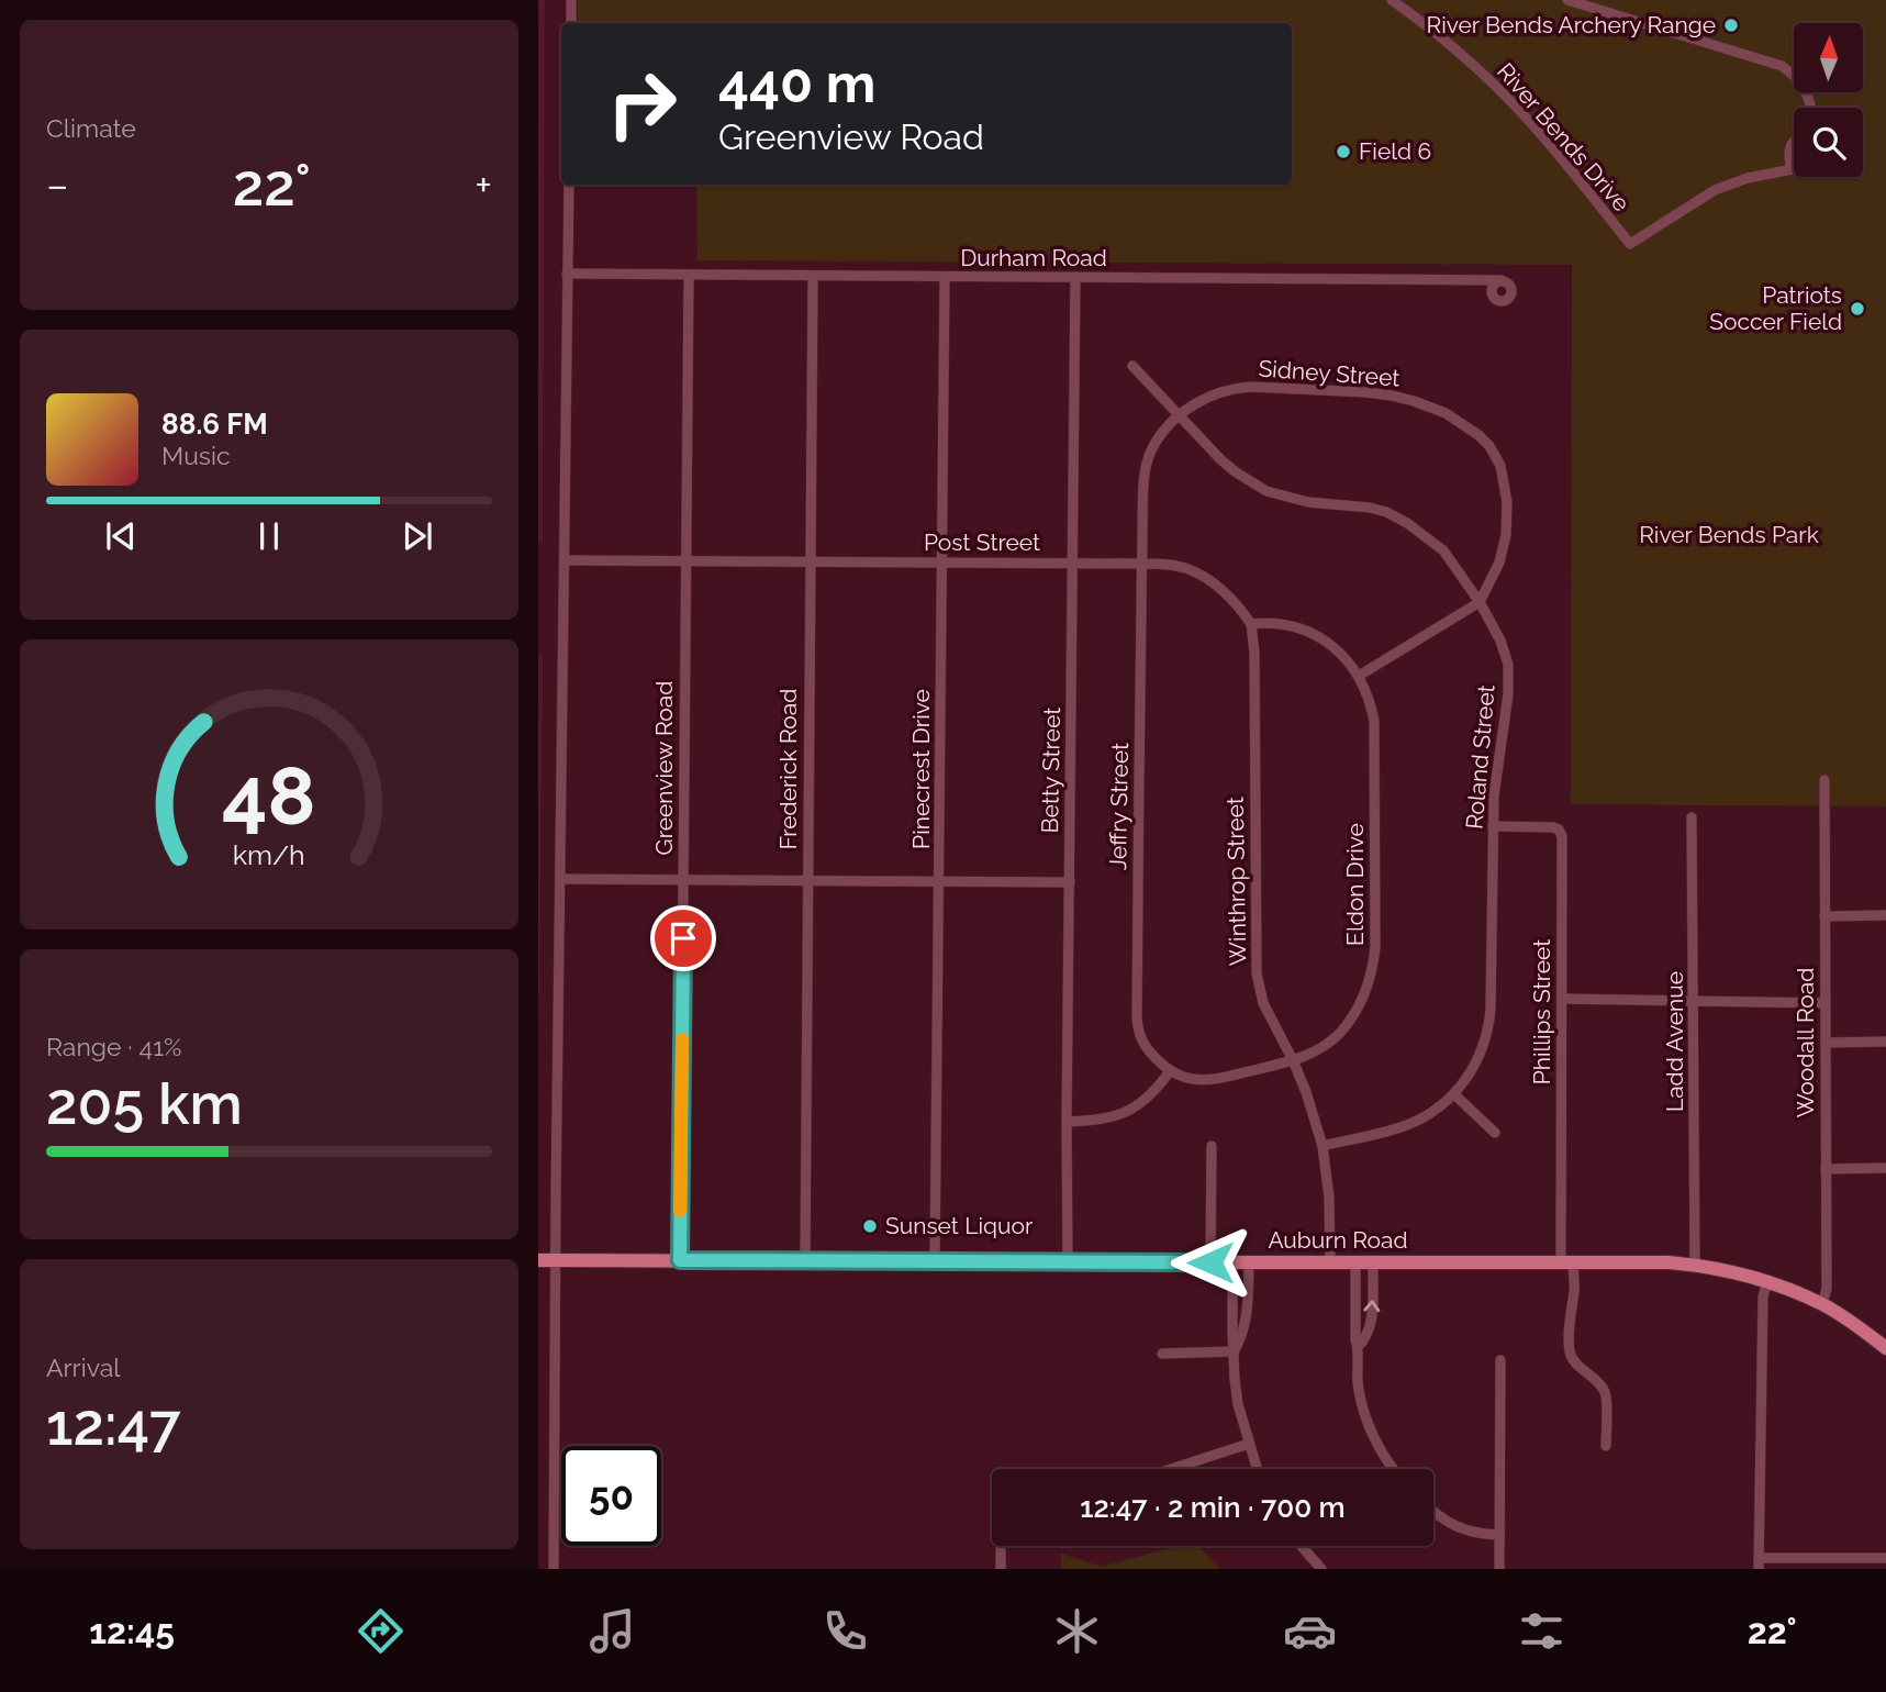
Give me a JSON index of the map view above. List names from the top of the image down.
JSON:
{
  "streets": {
    "main road": ["Auburn Road"],
    "street": [
      "River Bends Drive",
      "Durham Road",
      "Sidney Street",
      "Post Street",
      "Roland Street",
      "Greenview Road",
      "Frederick Road",
      "Pinecrest Drive",
      "Betty Street",
      "Jeffry Street",
      "Winthrop Street",
      "Eldon Drive",
      "Phillips Street",
      "Ladd Avenue",
      "Woodall Road"
    ]
  },
  "crossings": [
    ["Durham Road", "Greenview Road"],
    ["Durham Road", "Frederick Road"],
    ["Durham Road", "Pinecrest Drive"],
    ["Durham Road", "Betty Street"],
    ["Sidney Street", "Roland Street"],
    ["Sidney Street", "Jeffry Street"],
    ["Post Street", "Greenview Road"],
    ["Post Street", "Frederick Road"],
    ["Post Street", "Pinecrest Drive"],
    ["Post Street", "Betty Street"],
    ["Post Street", "Jeffry Street"],
    ["Post Street", "Winthrop Street"],
    ["Roland Street", "Jeffry Street"],
    ["Roland Street", "Winthrop Street"],
    ["Roland Street", "Phillips Street"],
    ["Greenview Road", "Auburn Road"],
    ["Frederick Road", "Auburn Road"],
    ["Pinecrest Drive", "Auburn Road"],
    ["Betty Street", "Auburn Road"],
    ["Winthrop Street", "Eldon Drive"],
    ["Winthrop Street", "Auburn Road"],
    ["Phillips Street", "Auburn Road"],
    ["Ladd Avenue", "Auburn Road"],
    ["Woodall Road", "Auburn Road"]
  ],
  "parks": ["River Bends Park"],
  "places": [
    "River Bends Archery Range",
    "Field 6",
    "Patriots Soccer Field",
    "Sunset Liquor"
  ],
  "north": "top",
  "page": {
    "tile": [
      "Climate",
      ["Range · 41%", "205 km"],
      ["Arrival", "12:47"]
    ],
    "turn": ["440 m", "Greenview Road"],
    "heat": ["−", "22°", "+"],
    "song": ["88.6 FM", "Music"],
    "limit": "50",
    "trip": "12:47 · 2 min · 700 m",
    "tabs": ["12:45", "22°"],
    "gauge": ["48", "km/h"]
  }
}
